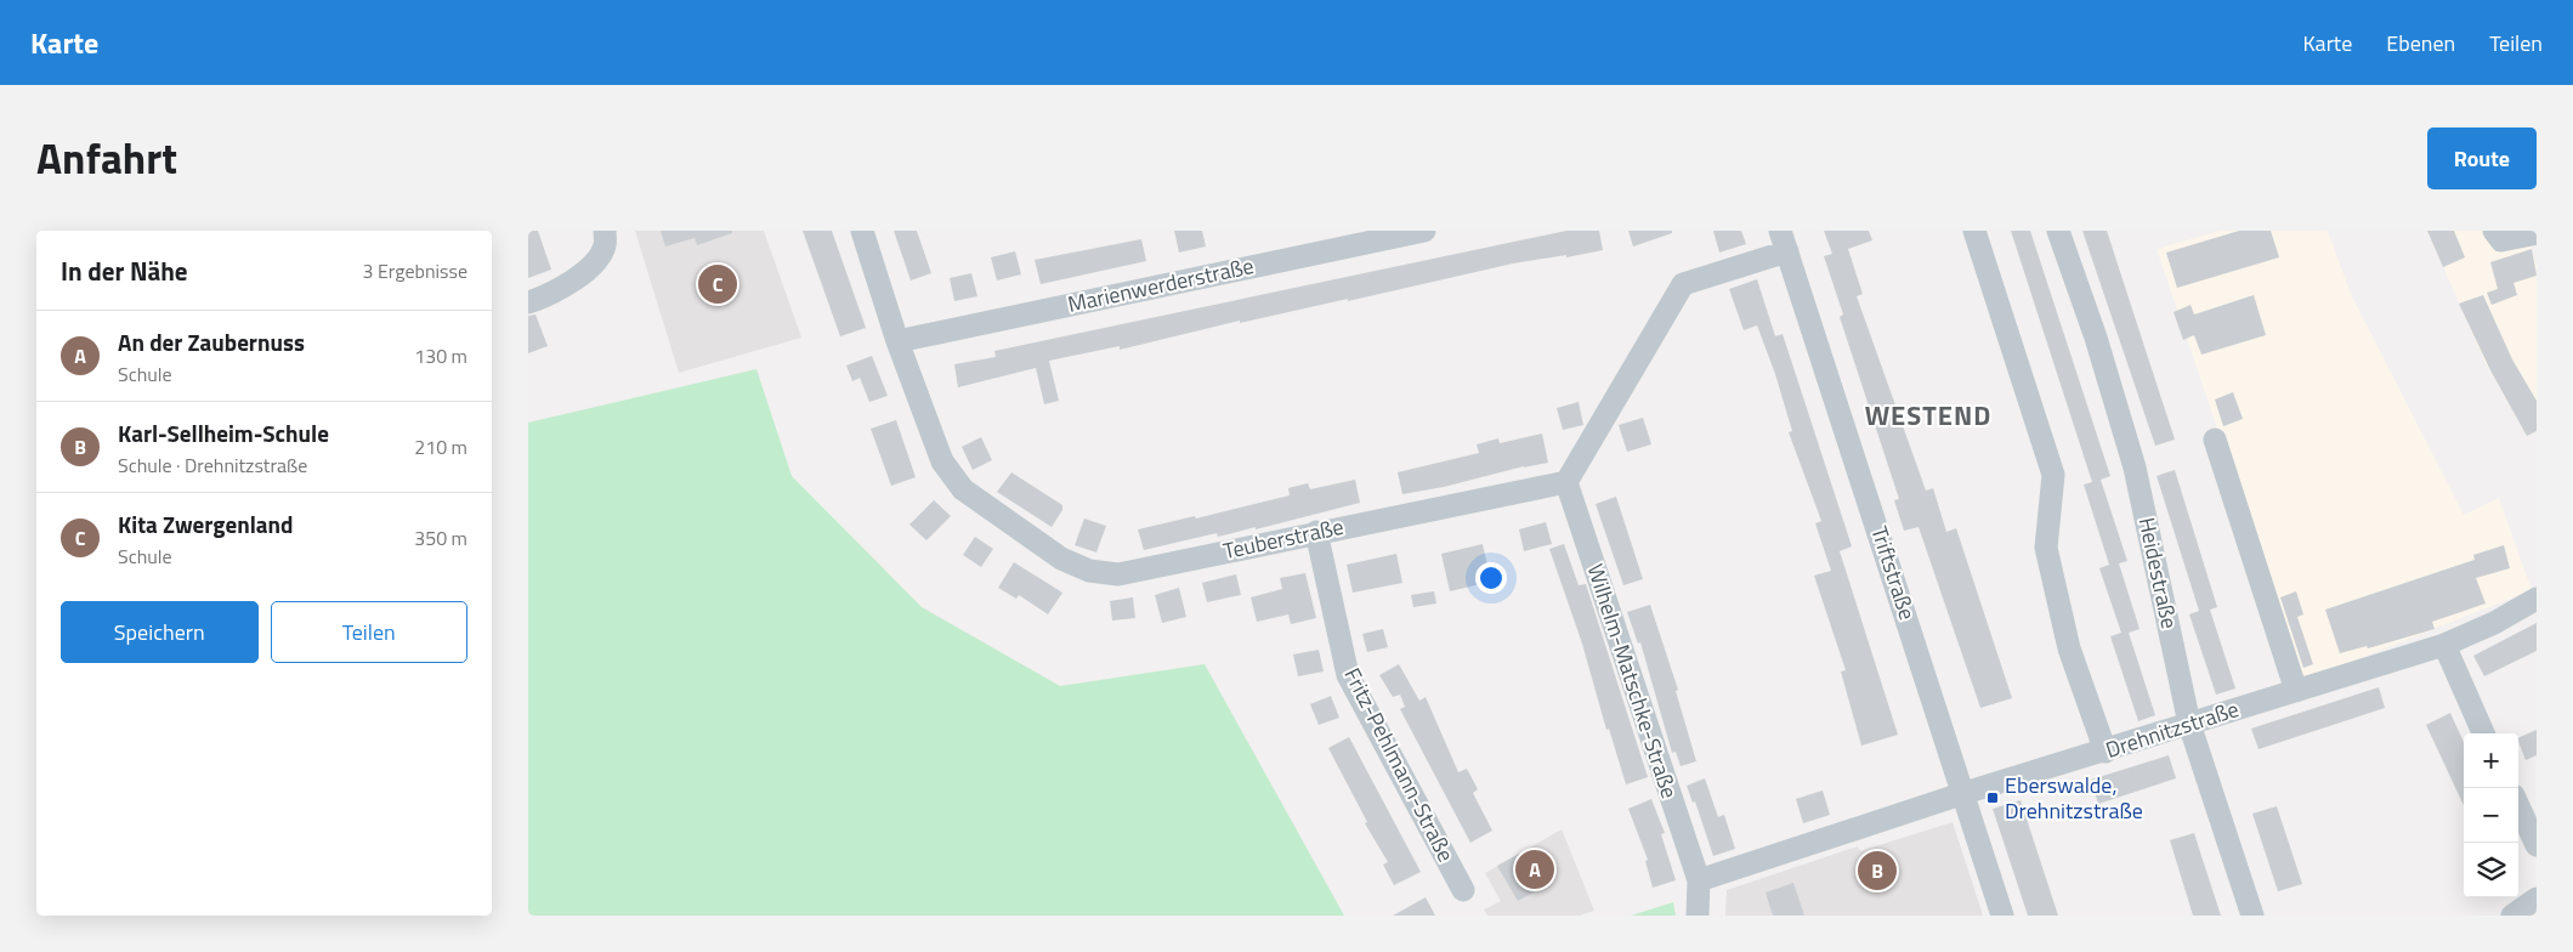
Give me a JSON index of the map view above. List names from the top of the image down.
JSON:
{
  "streets": {
    "street": [
      "Marienwerderstraße",
      "Teuberstraße",
      "Triftstraße",
      "Heidestraße",
      "Wilhelm-Matschke-Straße",
      "Drehnitzstraße",
      "Fritz-Pehlmann-Straße"
    ]
  },
  "crossings": [
    ["Marienwerderstraße", "Teuberstraße"],
    ["Teuberstraße", "Wilhelm-Matschke-Straße"],
    ["Teuberstraße", "Fritz-Pehlmann-Straße"],
    ["Triftstraße", "Drehnitzstraße"],
    ["Heidestraße", "Drehnitzstraße"],
    ["Wilhelm-Matschke-Straße", "Drehnitzstraße"]
  ],
  "districts": ["WESTEND"],
  "places": {
    "transit": ["Eberswalde, Drehnitzstraße"]
  },
  "page": {
    "header": "Karte",
    "nav": ["Karte", "Ebenen", "Teilen"],
    "title": "Anfahrt",
    "buttons": [
      "Route",
      ["Speichern", "Teilen"]
    ],
    "heading": ["In der Nähe", "3 Ergebnisse"],
    "pins": ["C", "A", "B"],
    "list": [
      {
        "mark": "A",
        "name": "An der Zaubernuss",
        "note": "Schule",
        "value": "130 m"
      },
      {
        "mark": "B",
        "name": "Karl-Sellheim-Schule",
        "note": "Schule · Drehnitzstraße",
        "value": "210 m"
      },
      {
        "mark": "C",
        "name": "Kita Zwergenland",
        "note": "Schule",
        "value": "350 m"
      }
    ],
    "map_buttons": ["+", "−"]
  }
}
